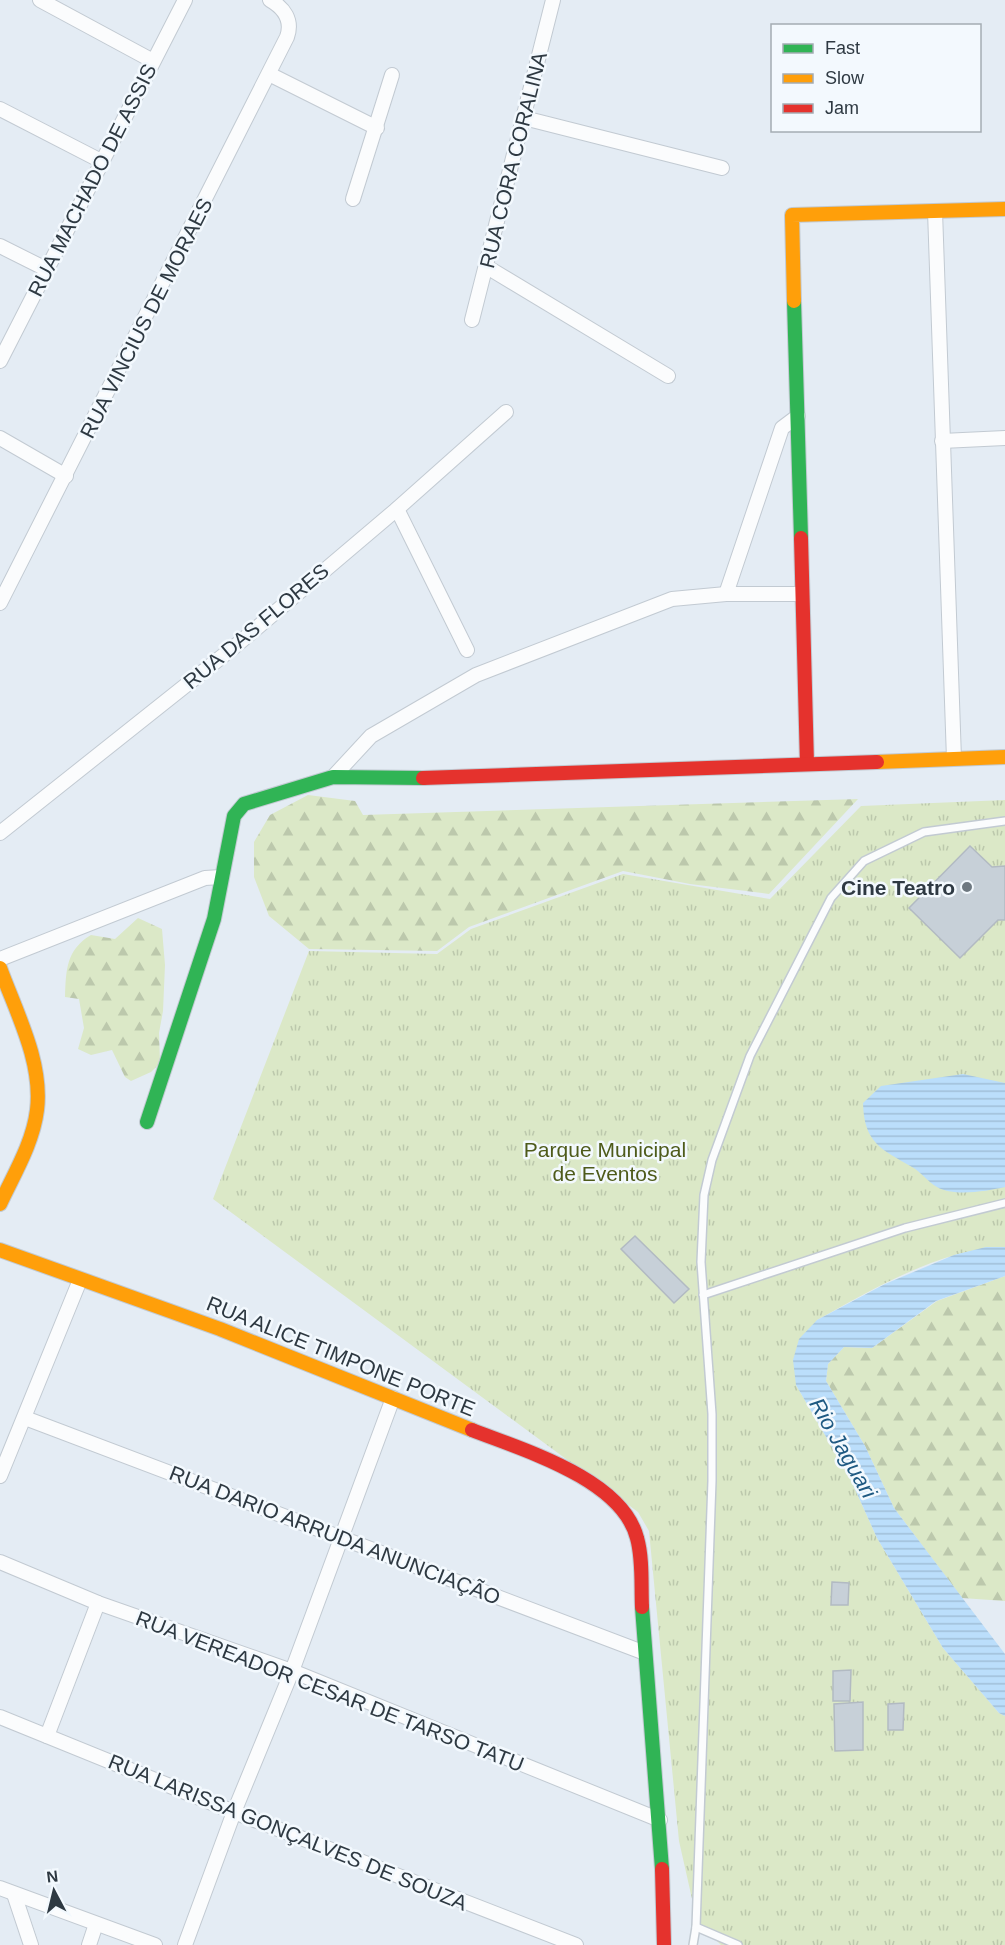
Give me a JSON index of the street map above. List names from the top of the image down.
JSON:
{
  "streets": {
    "street": [
      "RUA CORA CORALINA",
      "RUA MACHADO DE ASSIS",
      "RUA VINCIUS DE MORAES",
      "RUA DAS FLORES",
      "RUA ALICE TIMPONE PORTE",
      "RUA DARIO ARRUDA ANUNCIAÇÃO",
      "RUA VEREADOR CESAR DE TARSO TATU",
      "RUA LARISSA GONÇALVES DE SOUZA"
    ]
  },
  "crossings": [
    ["RUA ALICE TIMPONE PORTE", "RUA DARIO ARRUDA ANUNCIAÇÃO"],
    ["RUA ALICE TIMPONE PORTE", "RUA VEREADOR CESAR DE TARSO TATU"]
  ],
  "water": ["Rio Jaguari"],
  "parks": ["Parque Municipal de Eventos"],
  "places": ["Cine Teatro"],
  "legend": ["Fast", "Slow", "Jam"],
  "north": "top"
}
